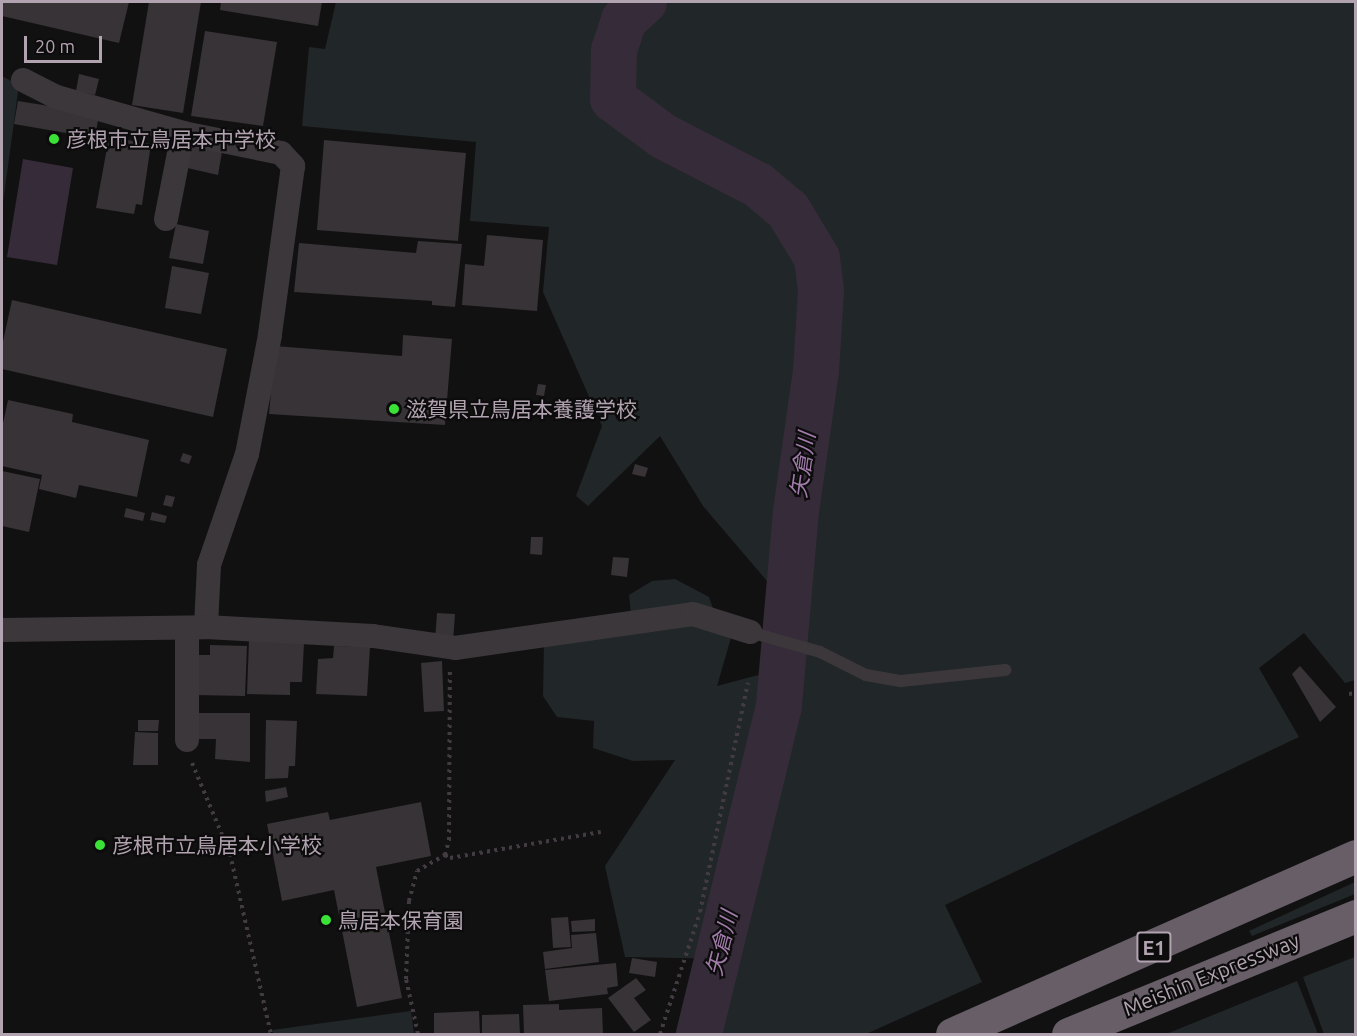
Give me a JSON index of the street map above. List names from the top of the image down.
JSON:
{
  "streets": {
    "highway": ["E1", "Meishin Expressway"]
  },
  "water": ["矢倉川"],
  "places": [
    "彦根市立鳥居本中学校",
    "滋賀県立鳥居本養護学校",
    "彦根市立鳥居本小学校",
    "鳥居本保育園"
  ],
  "scale_bar": "20 m"
}
